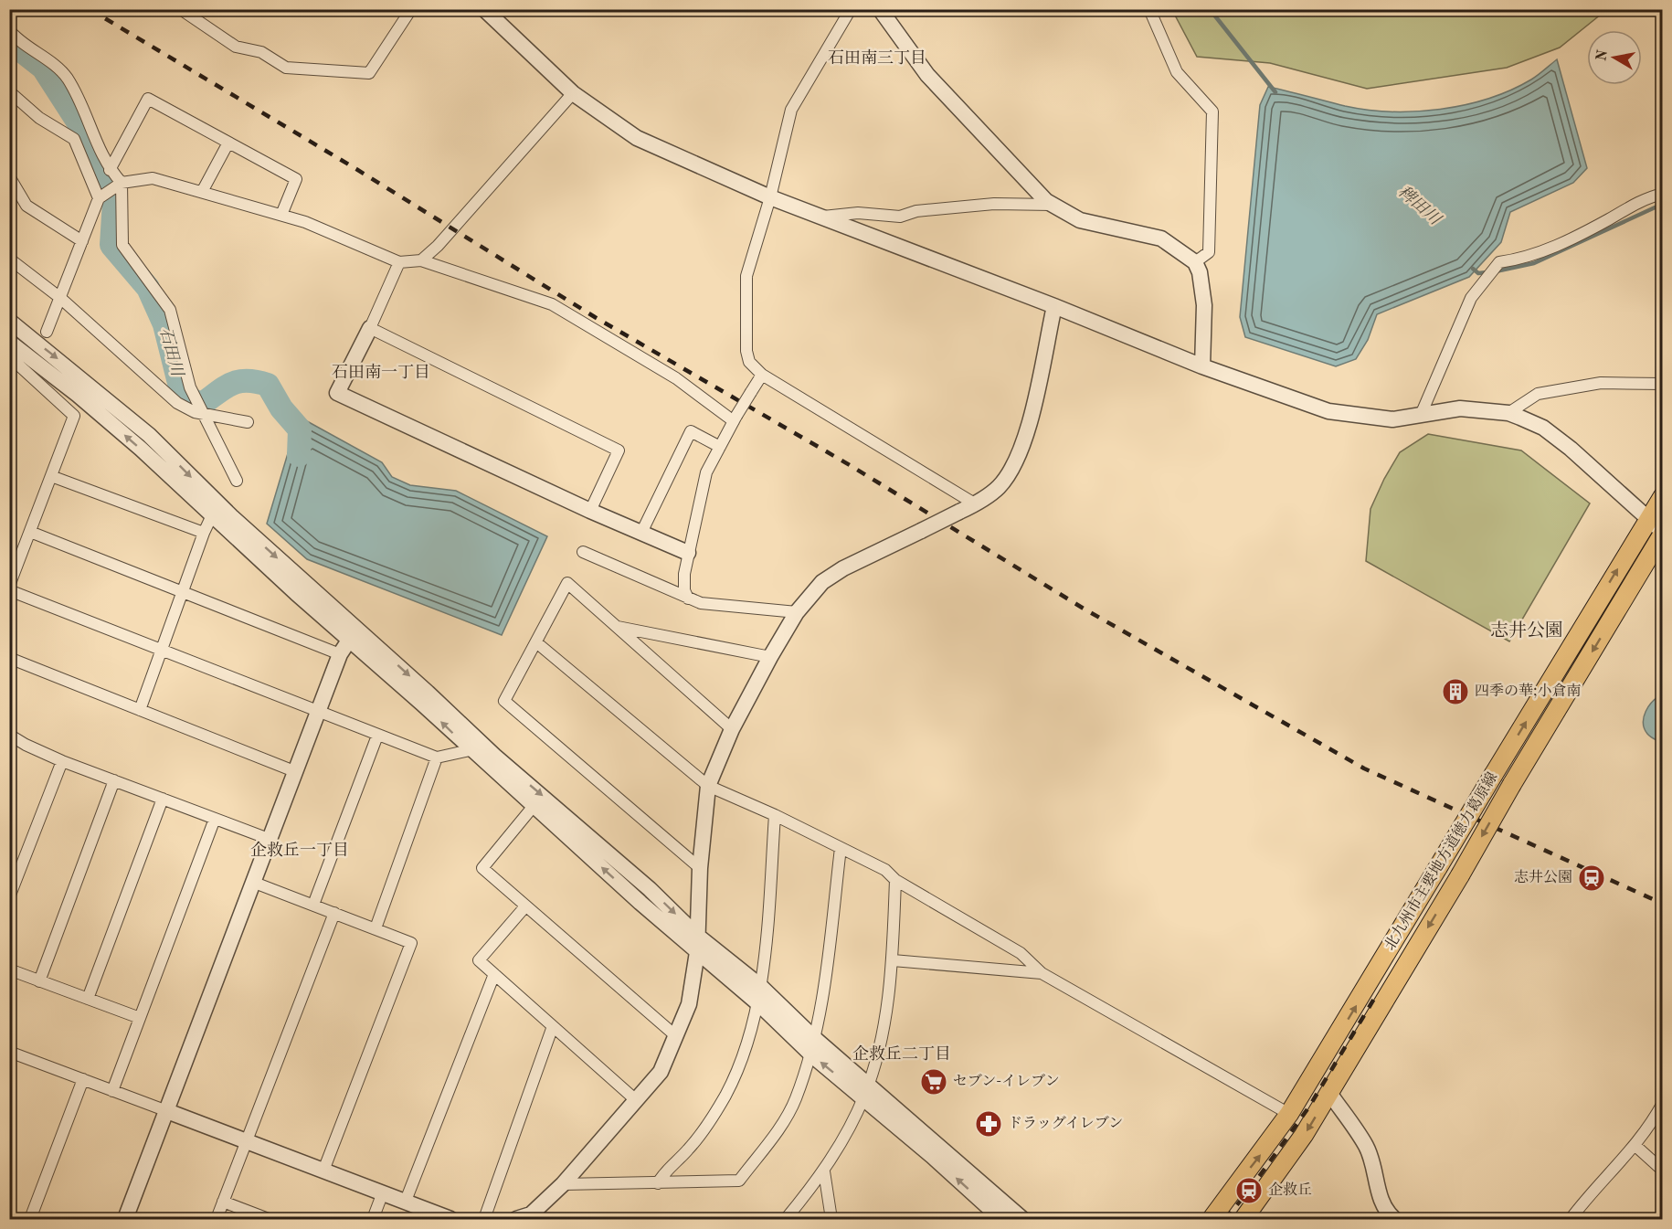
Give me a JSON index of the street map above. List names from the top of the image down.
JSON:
{
  "streets": {
    "main road": ["北九州市主要地方道徳力葛原線"]
  },
  "districts": [
    "石田南三丁目",
    "石田南一丁目",
    "志井公園",
    "企救丘一丁目",
    "企救丘二丁目"
  ],
  "water": ["稗田川", "石田川"],
  "places": {
    "building": ["四季の華;小倉南"],
    "station": ["志井公園", "企救丘"],
    "supermarket": ["セブン-イレブン"],
    "pharmacy": ["ドラッグイレブン"]
  },
  "north": "left"
}
